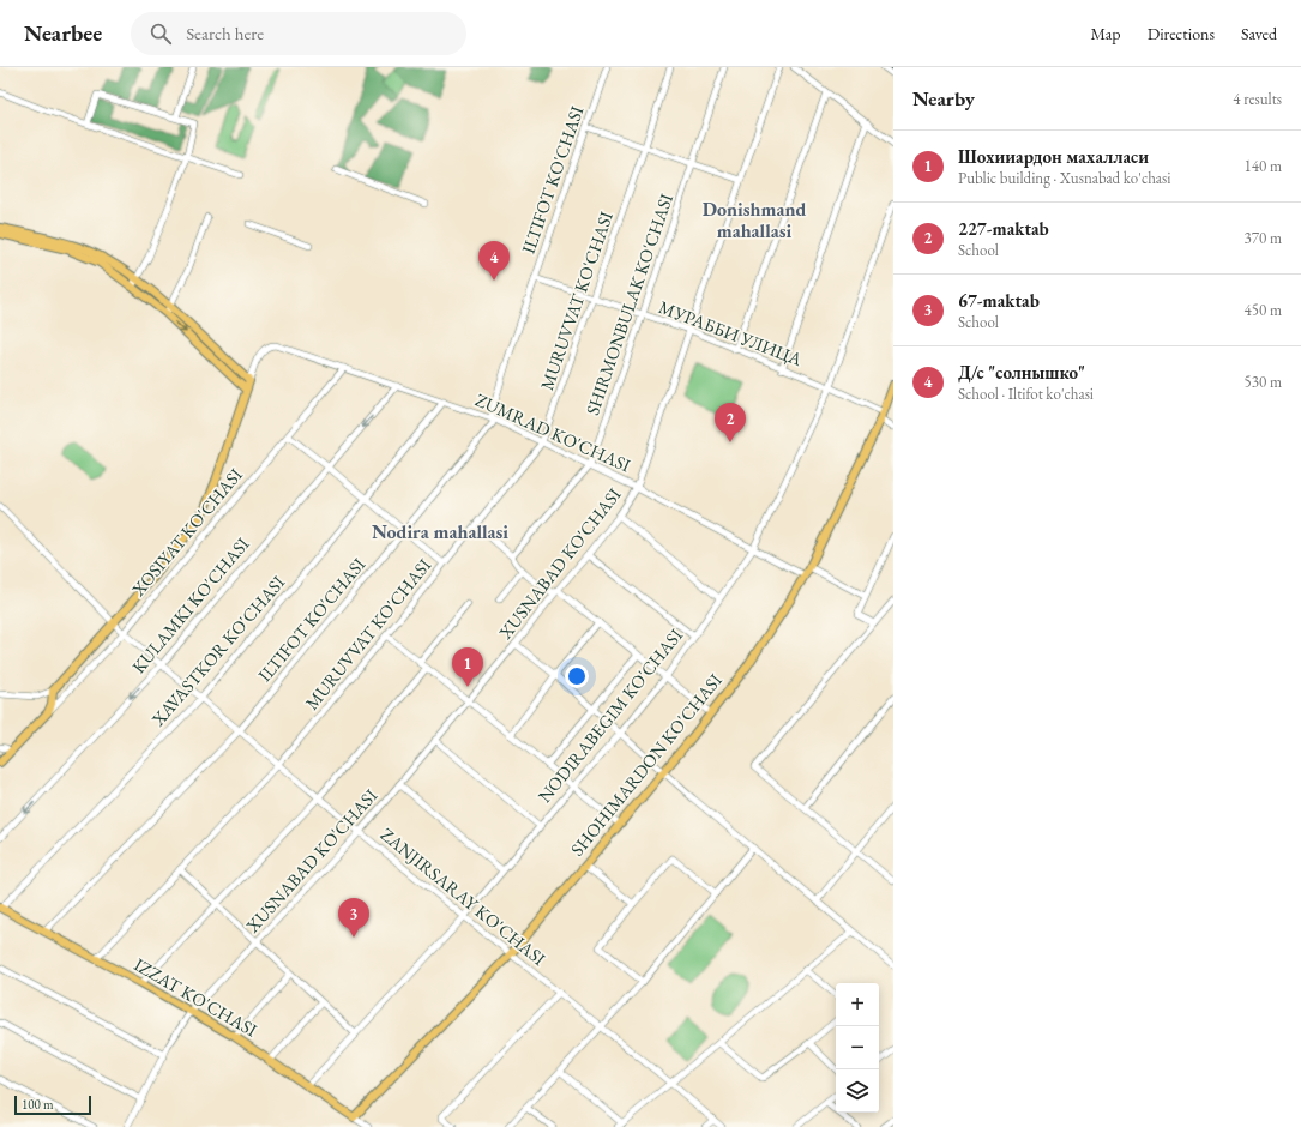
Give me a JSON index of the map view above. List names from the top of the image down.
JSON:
{
  "streets": {
    "main road": [
      "ZUMRAD KO'CHASI",
      "XOSIYAT KO'CHASI",
      "SHOHIMARDON KO'CHASI",
      "IZZAT KO'CHASI"
    ],
    "street": [
      "ILTIFOT KO'CHASI",
      "MURUVVAT KO'CHASI",
      "SHIRMONBULAK KO'CHASI",
      "МУРАББИ УЛИЦА",
      "XUSNABAD KO'CHASI",
      "KULAMKI KO'CHASI",
      "XAVASTKOR KO'CHASI",
      "NODIRABEGIM KO'CHASI",
      "ZANJIRSARAY KO'CHASI"
    ]
  },
  "crossings": [
    ["ILTIFOT KO'CHASI", "МУРАББИ УЛИЦА"],
    ["ILTIFOT KO'CHASI", "ZUMRAD KO'CHASI"],
    ["ILTIFOT KO'CHASI", "ZANJIRSARAY KO'CHASI"],
    ["ILTIFOT KO'CHASI", "IZZAT KO'CHASI"],
    ["MURUVVAT KO'CHASI", "МУРАББИ УЛИЦА"],
    ["MURUVVAT KO'CHASI", "ZUMRAD KO'CHASI"],
    ["MURUVVAT KO'CHASI", "ZANJIRSARAY KO'CHASI"],
    ["MURUVVAT KO'CHASI", "IZZAT KO'CHASI"],
    ["SHIRMONBULAK KO'CHASI", "МУРАББИ УЛИЦА"],
    ["SHIRMONBULAK KO'CHASI", "ZUMRAD KO'CHASI"],
    ["МУРАББИ УЛИЦА", "XUSNABAD KO'CHASI"],
    ["МУРАББИ УЛИЦА", "NODIRABEGIM KO'CHASI"],
    ["МУРАББИ УЛИЦА", "SHOHIMARDON KO'CHASI"],
    ["ZUMRAD KO'CHASI", "XOSIYAT KO'CHASI"],
    ["ZUMRAD KO'CHASI", "XUSNABAD KO'CHASI"],
    ["ZUMRAD KO'CHASI", "KULAMKI KO'CHASI"],
    ["ZUMRAD KO'CHASI", "XAVASTKOR KO'CHASI"],
    ["ZUMRAD KO'CHASI", "NODIRABEGIM KO'CHASI"],
    ["ZUMRAD KO'CHASI", "SHOHIMARDON KO'CHASI"],
    ["XOSIYAT KO'CHASI", "ZANJIRSARAY KO'CHASI"],
    ["XUSNABAD KO'CHASI", "ZANJIRSARAY KO'CHASI"],
    ["XUSNABAD KO'CHASI", "IZZAT KO'CHASI"],
    ["KULAMKI KO'CHASI", "ZANJIRSARAY KO'CHASI"],
    ["XAVASTKOR KO'CHASI", "ZANJIRSARAY KO'CHASI"],
    ["XAVASTKOR KO'CHASI", "IZZAT KO'CHASI"],
    ["NODIRABEGIM KO'CHASI", "ZANJIRSARAY KO'CHASI"],
    ["NODIRABEGIM KO'CHASI", "IZZAT KO'CHASI"],
    ["SHOHIMARDON KO'CHASI", "ZANJIRSARAY KO'CHASI"],
    ["SHOHIMARDON KO'CHASI", "IZZAT KO'CHASI"]
  ],
  "one_way": ["KULAMKI KO'CHASI"],
  "districts": ["Donishmand mahallasi", "Nodira mahallasi"],
  "scale_bar": "100 m",
  "page": {
    "header": "Nearbee",
    "search": "Search here",
    "nav": ["Map", "Directions", "Saved"],
    "heading": ["Nearby", "4 results"],
    "list": [
      {
        "mark": "1",
        "name": "Шохииардон махалласи",
        "note": "Public building · Xusnabad ko'chasi",
        "value": "140 m"
      },
      {
        "mark": "2",
        "name": "227-maktab",
        "note": "School",
        "value": "370 m"
      },
      {
        "mark": "3",
        "name": "67-maktab",
        "note": "School",
        "value": "450 m"
      },
      {
        "mark": "4",
        "name": "Д/с \"солнышко\"",
        "note": "School · Iltifot ko'chasi",
        "value": "530 m"
      }
    ],
    "pins": [
      "4",
      "2",
      "1",
      "3"
    ],
    "map_buttons": ["+", "−"],
    "scale": "100 m"
  }
}
